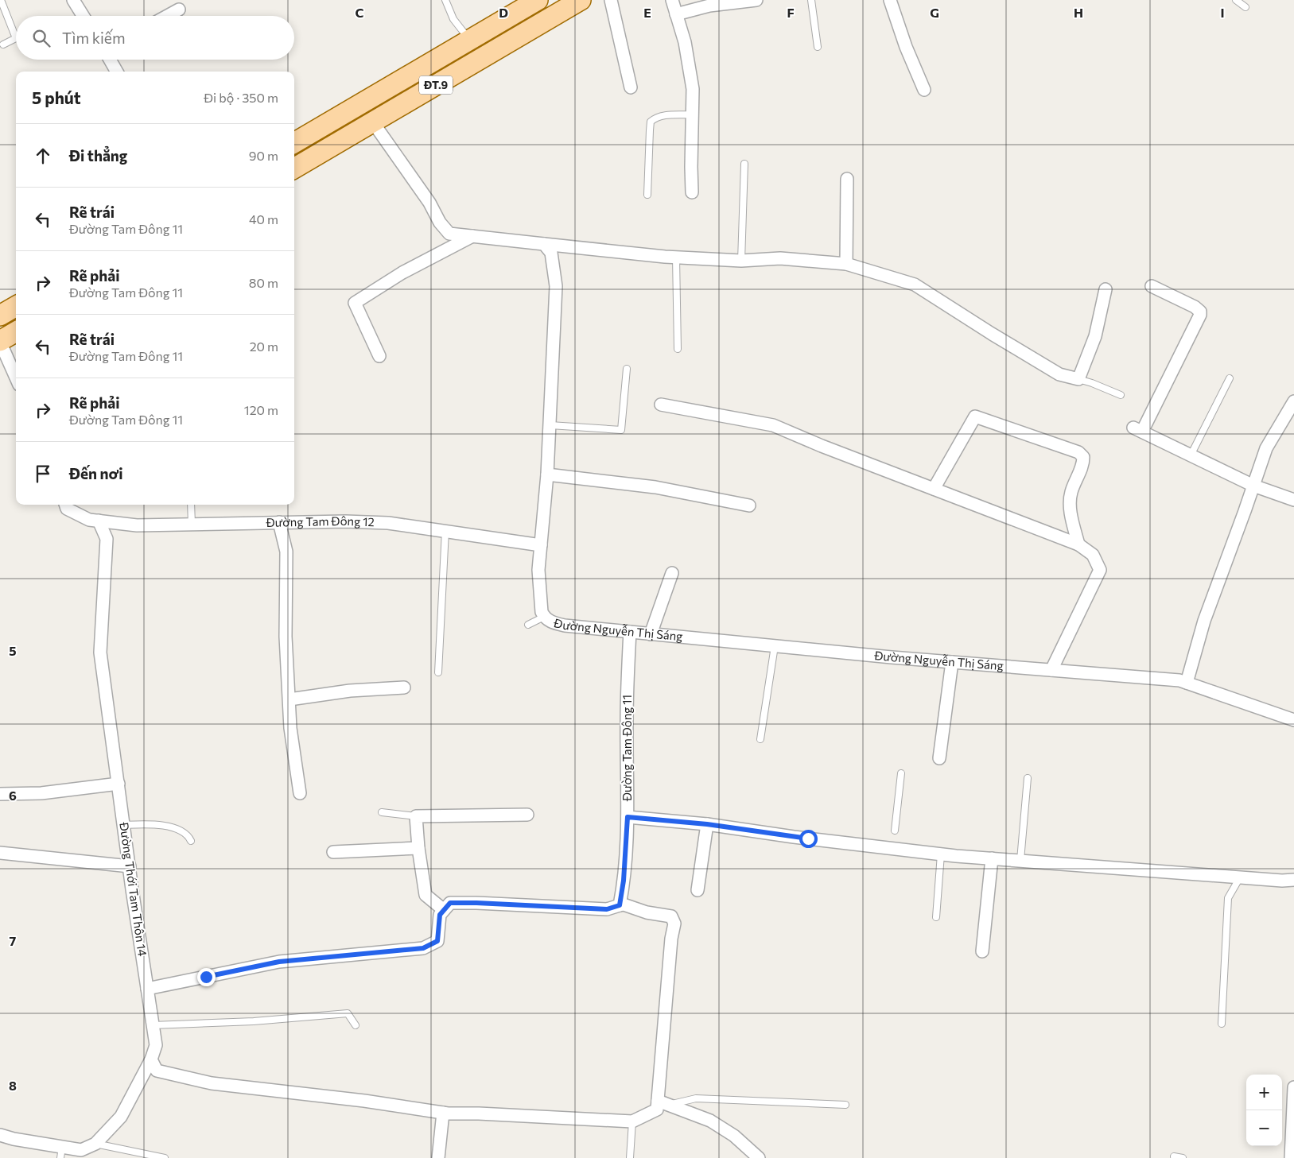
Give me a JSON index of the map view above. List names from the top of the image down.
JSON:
{
  "streets": {
    "main road": ["ĐT.9"],
    "street": [
      "Đường Tam Đông 12",
      "Đường Nguyễn Thị Sáng",
      "Đường Tam Đông 11",
      "Đường Thới Tam Thôn 14"
    ]
  },
  "crossings": [
    ["Đường Tam Đông 12", "Đường Nguyễn Thị Sáng"],
    ["Đường Tam Đông 12", "Đường Thới Tam Thôn 14"],
    ["Đường Nguyễn Thị Sáng", "Đường Tam Đông 11"]
  ],
  "page": {
    "search": "Tìm kiếm",
    "heading": ["5 phút", "Đi bộ · 350 m"],
    "list": [
      ["Đi thẳng", "90 m"],
      ["Rẽ trái", "Đường Tam Đông 11", "40 m"],
      ["Rẽ phải", "Đường Tam Đông 11", "80 m"],
      ["Rẽ trái", "Đường Tam Đông 11", "20 m"],
      ["Rẽ phải", "Đường Tam Đông 11", "120 m"],
      "Đến nơi"
    ],
    "map_buttons": ["+", "−"]
  },
  "grid": {
    "columns": [
      "C",
      "D",
      "E",
      "F",
      "G",
      "H",
      "I"
    ],
    "rows": [
      "5",
      "6",
      "7",
      "8"
    ]
  }
}
